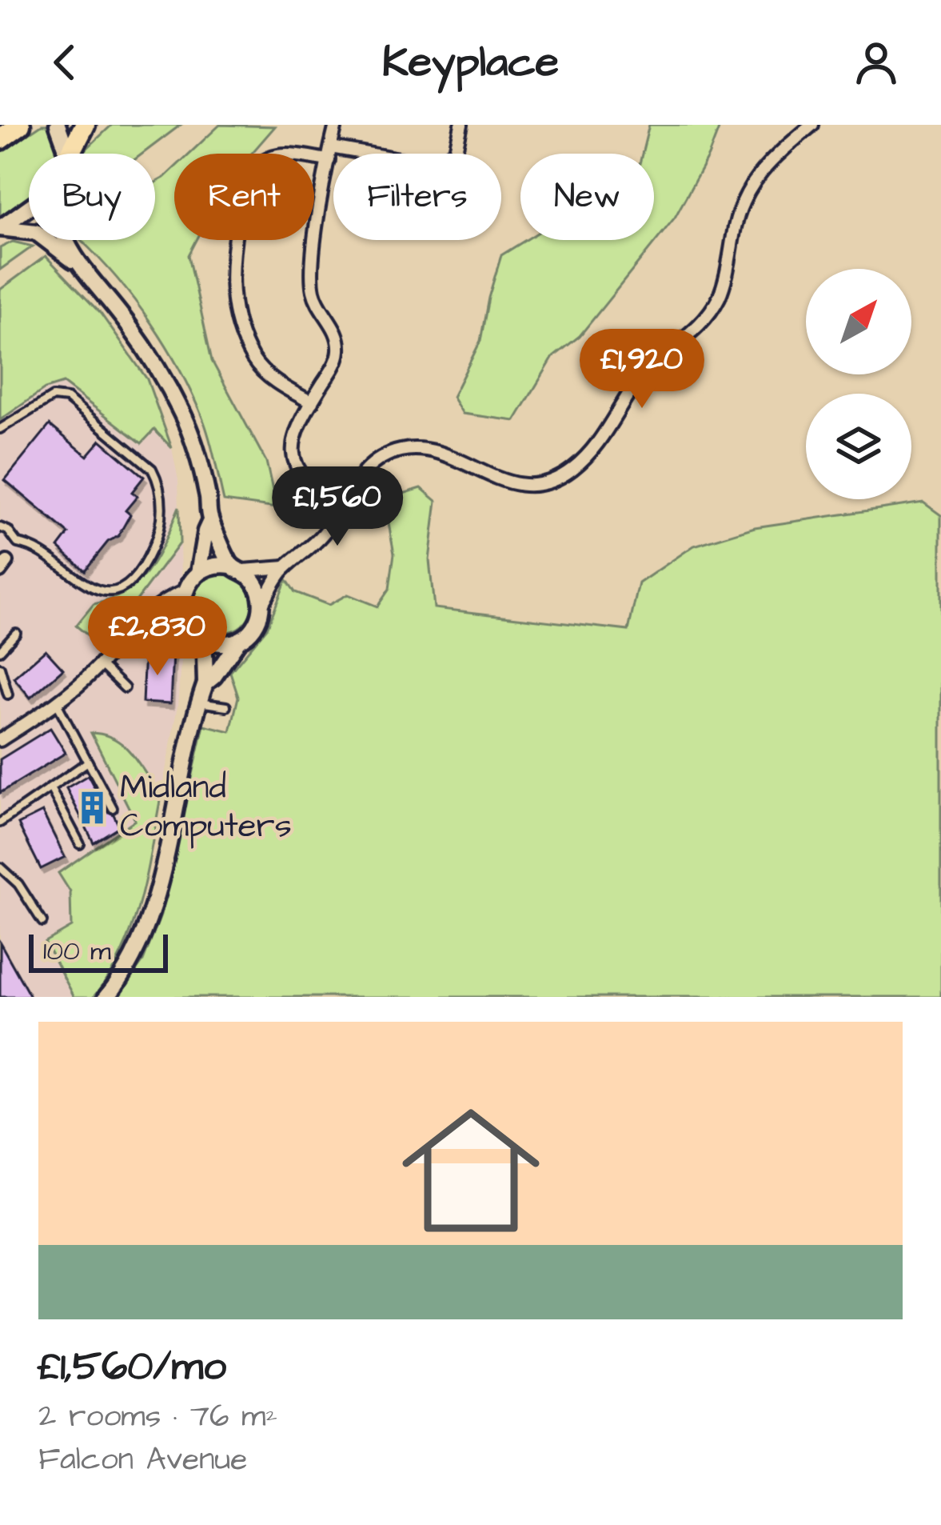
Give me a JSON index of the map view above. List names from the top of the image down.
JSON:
{
  "places": {
    "building": ["Midland Computers"]
  },
  "scale_bar": "100 m",
  "north": "top right",
  "page": {
    "header": "Keyplace",
    "chip": [
      "Buy",
      "Rent",
      "Filters",
      "New"
    ],
    "price": ["£1,920", "£1,560", "£2,830"],
    "scale": "100 m",
    "list": [
      {
        "name": "£1,560/mo",
        "note": "2 rooms · 76 m² · Falcon Avenue"
      }
    ]
  }
}
